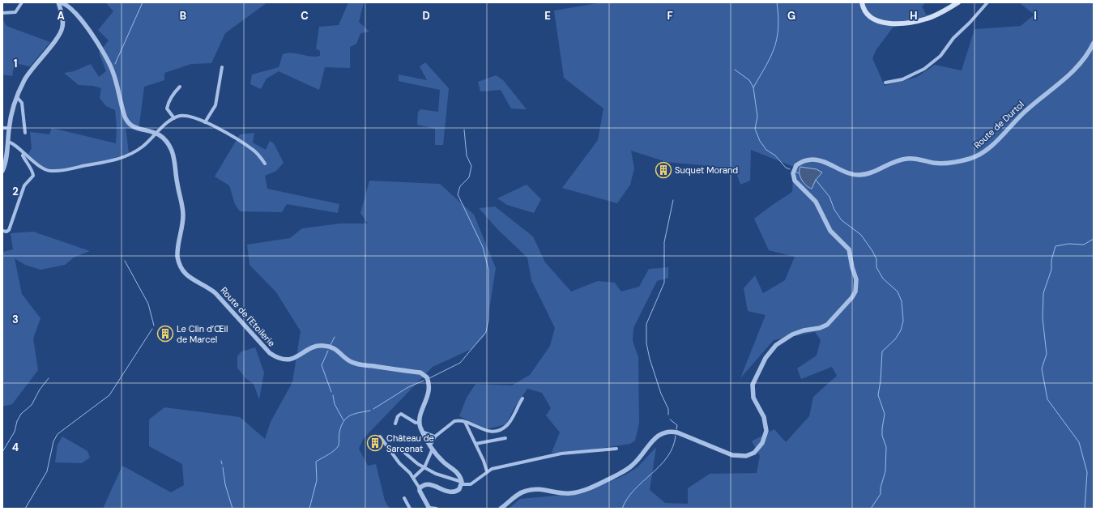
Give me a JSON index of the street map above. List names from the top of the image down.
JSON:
{
  "streets": {
    "street": ["Route de Durtol", "Route de l'Etoilerie"]
  },
  "places": {
    "building": ["Suquet Morand", "Le Clin d’Œil de Marcel", "Château de Sarcenat"]
  },
  "grid": {
    "columns": [
      "A",
      "B",
      "C",
      "D",
      "E",
      "F",
      "G",
      "H",
      "I"
    ],
    "rows": [
      "1",
      "2",
      "3",
      "4"
    ]
  }
}
